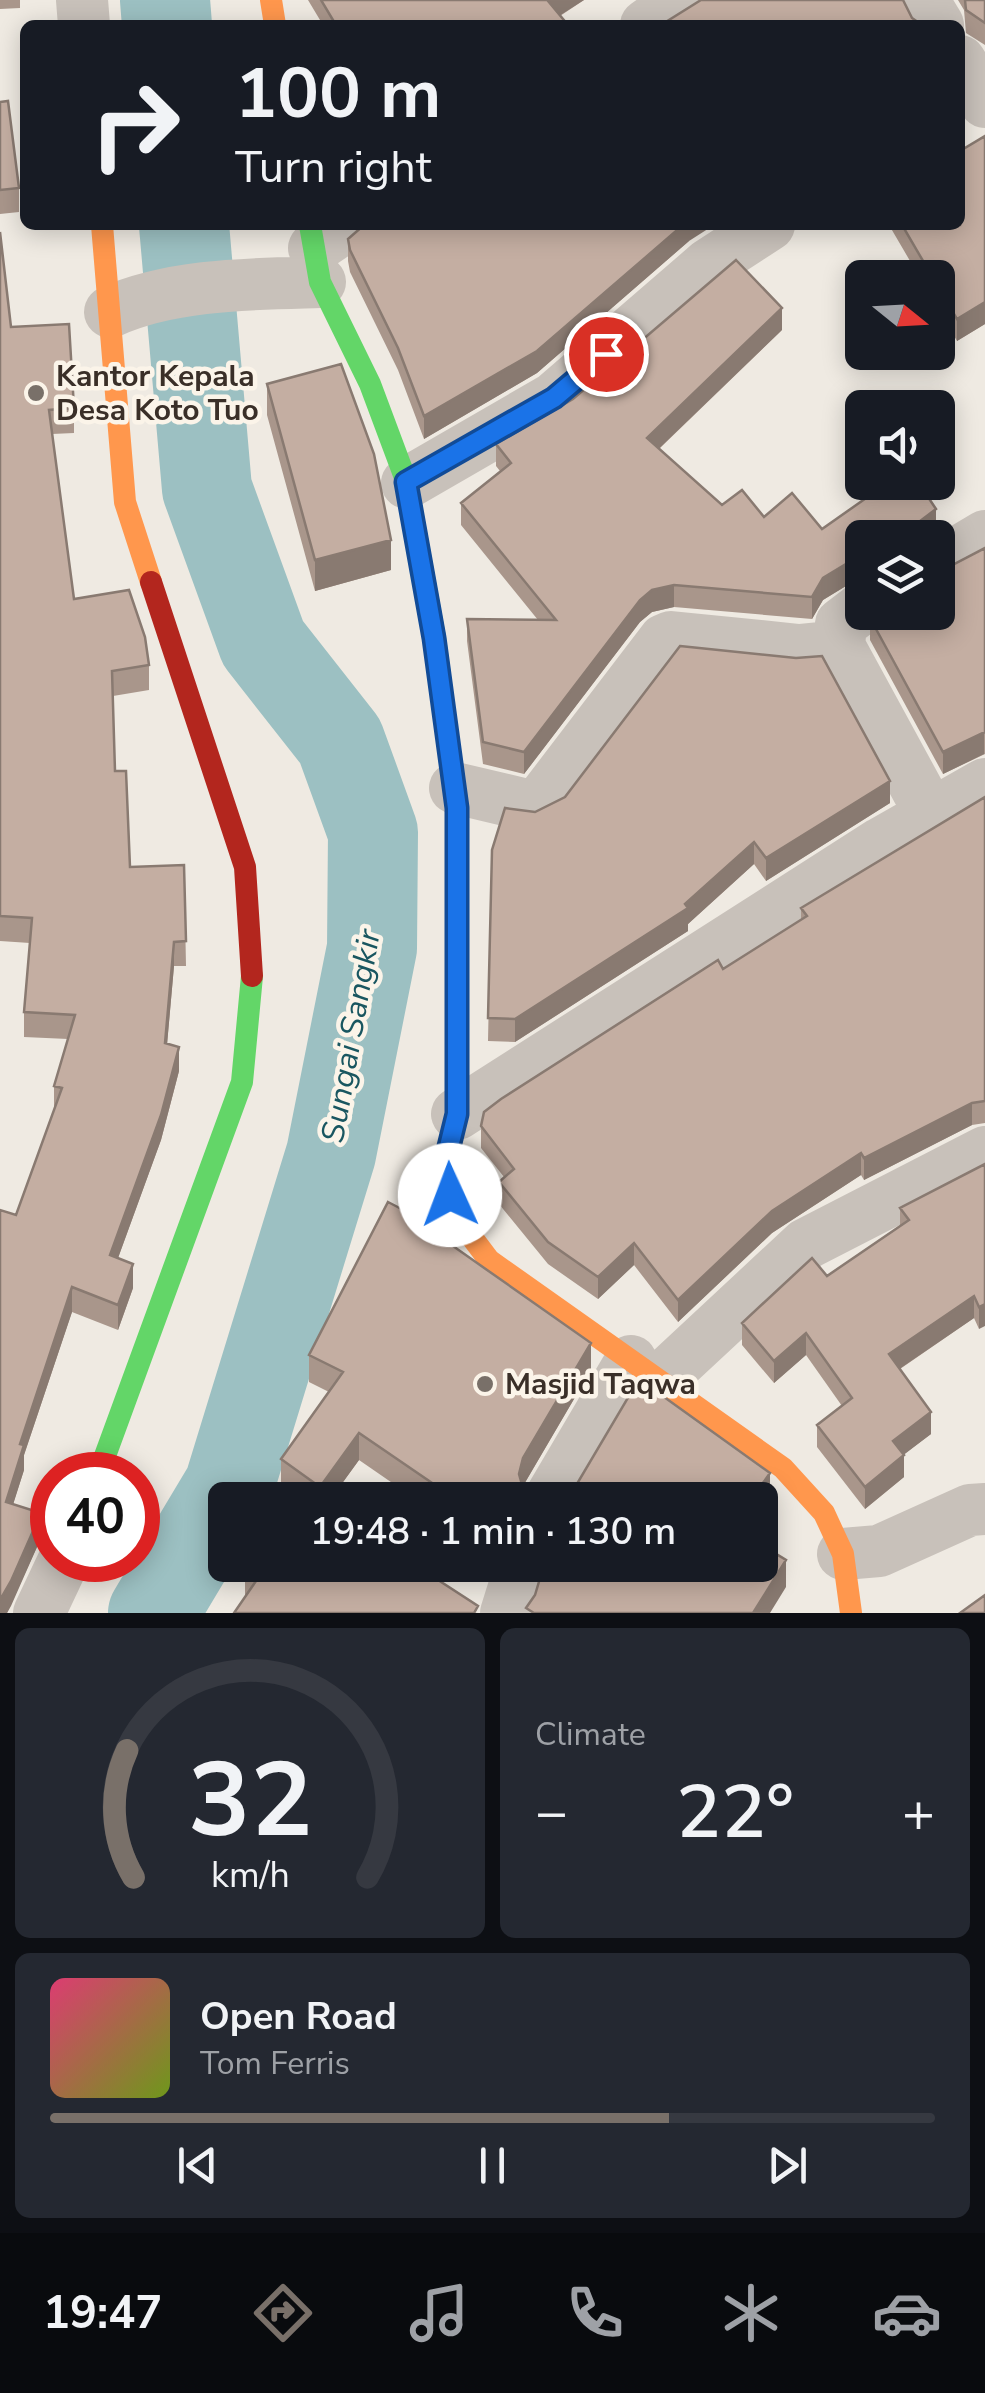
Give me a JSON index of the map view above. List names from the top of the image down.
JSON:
{
  "water": ["Sungai Sangkir"],
  "places": ["Kantor Kepala Desa Koto Tuo", "Masjid Taqwa"],
  "north": "right",
  "page": {
    "turn": ["100 m", "Turn right"],
    "limit": "40",
    "trip": "19:48 · 1 min · 130 m",
    "tile": "Climate",
    "heat": ["−", "22°", "+"],
    "song": ["Open Road", "Tom Ferris"],
    "tabs": "19:47",
    "gauge": ["32", "km/h"]
  }
}
